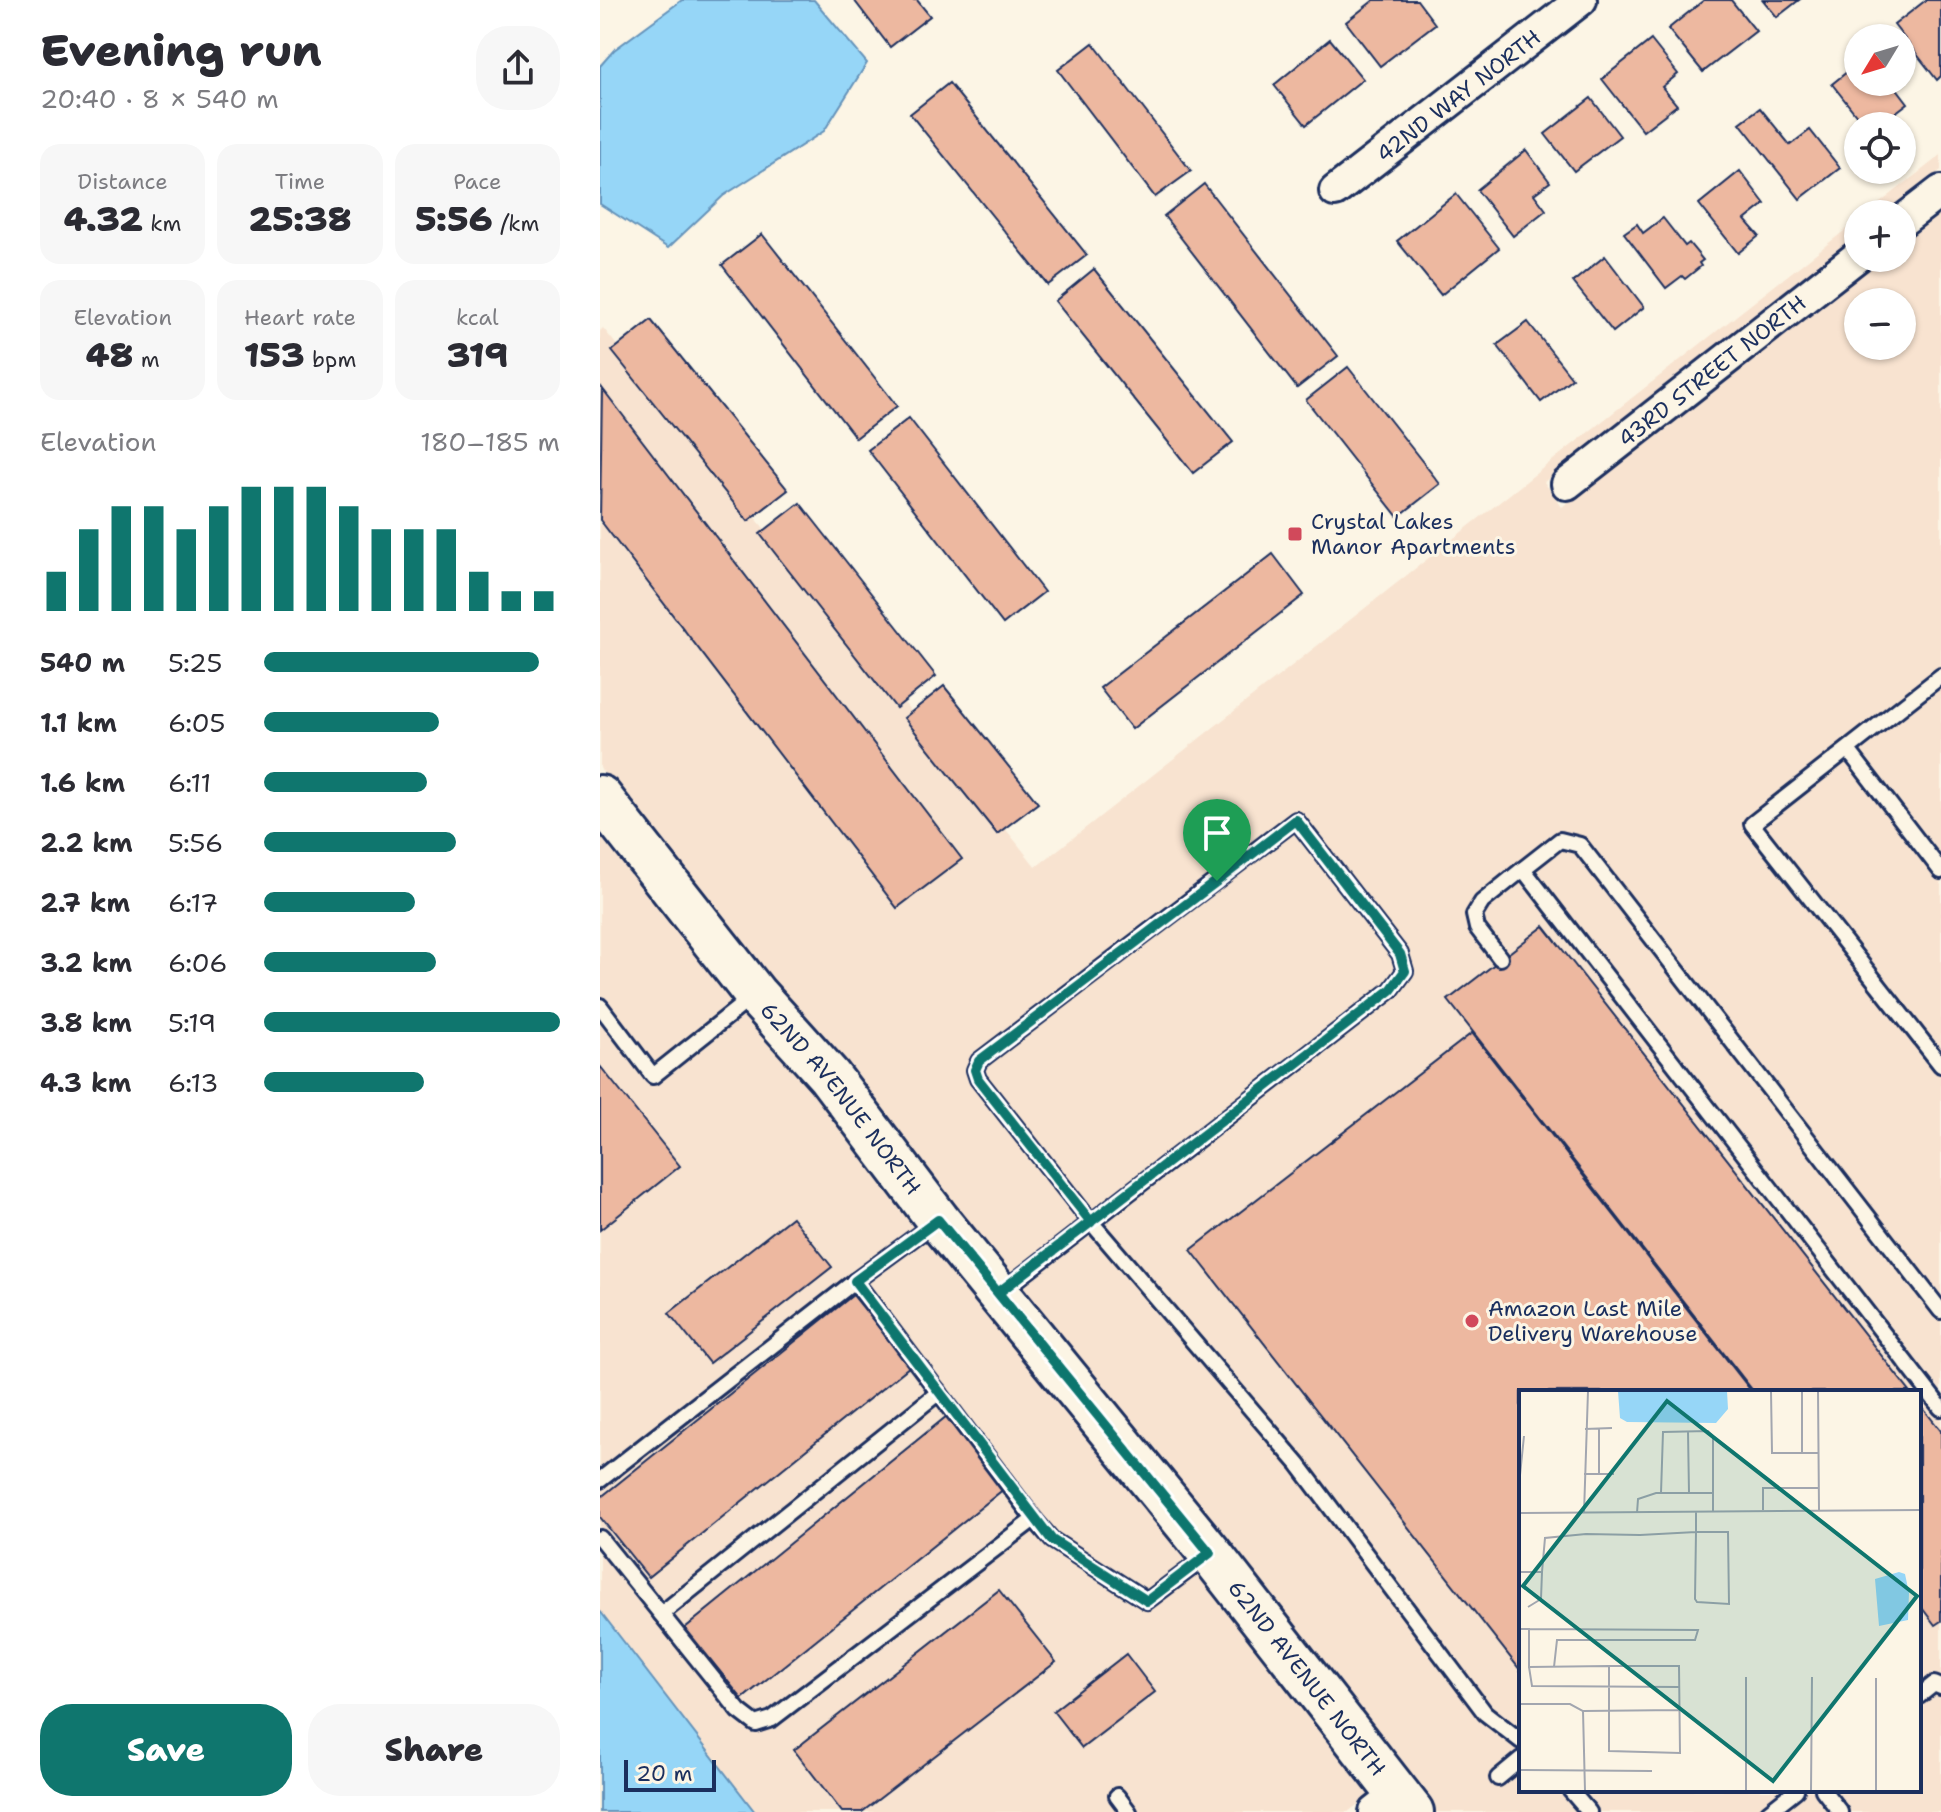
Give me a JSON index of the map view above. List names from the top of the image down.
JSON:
{
  "streets": {
    "street": ["42ND WAY NORTH", "43RD STREET NORTH", "62ND AVENUE NORTH"]
  },
  "places": {
    "transit": ["Crystal Lakes Manor Apartments"],
    "other": ["Amazon Last Mile Delivery Warehouse"]
  },
  "scale_bar": "20 m",
  "north": "bottom left",
  "page": {
    "heading": ["Evening run", "20:40 · 8 × 540 m"],
    "map_buttons": ["+", "−"],
    "stats": [
      ["Distance", "4.32 km"],
      ["Time", "25:38"],
      ["Pace", "5:56 /km"],
      ["Elevation", "48 m"],
      ["Heart rate", "153 bpm"],
      ["kcal", "319"]
    ],
    "chart": ["Elevation", "180–185 m"],
    "list": [
      {
        "name": "540 m",
        "note": "5:25"
      },
      {
        "name": "1.1 km",
        "note": "6:05"
      },
      {
        "name": "1.6 km",
        "note": "6:11"
      },
      {
        "name": "2.2 km",
        "note": "5:56"
      },
      {
        "name": "2.7 km",
        "note": "6:17"
      },
      {
        "name": "3.2 km",
        "note": "6:06"
      },
      {
        "name": "3.8 km",
        "note": "5:19"
      },
      {
        "name": "4.3 km",
        "note": "6:13"
      }
    ],
    "buttons": ["Save", "Share"],
    "scale": "20 m"
  }
}
